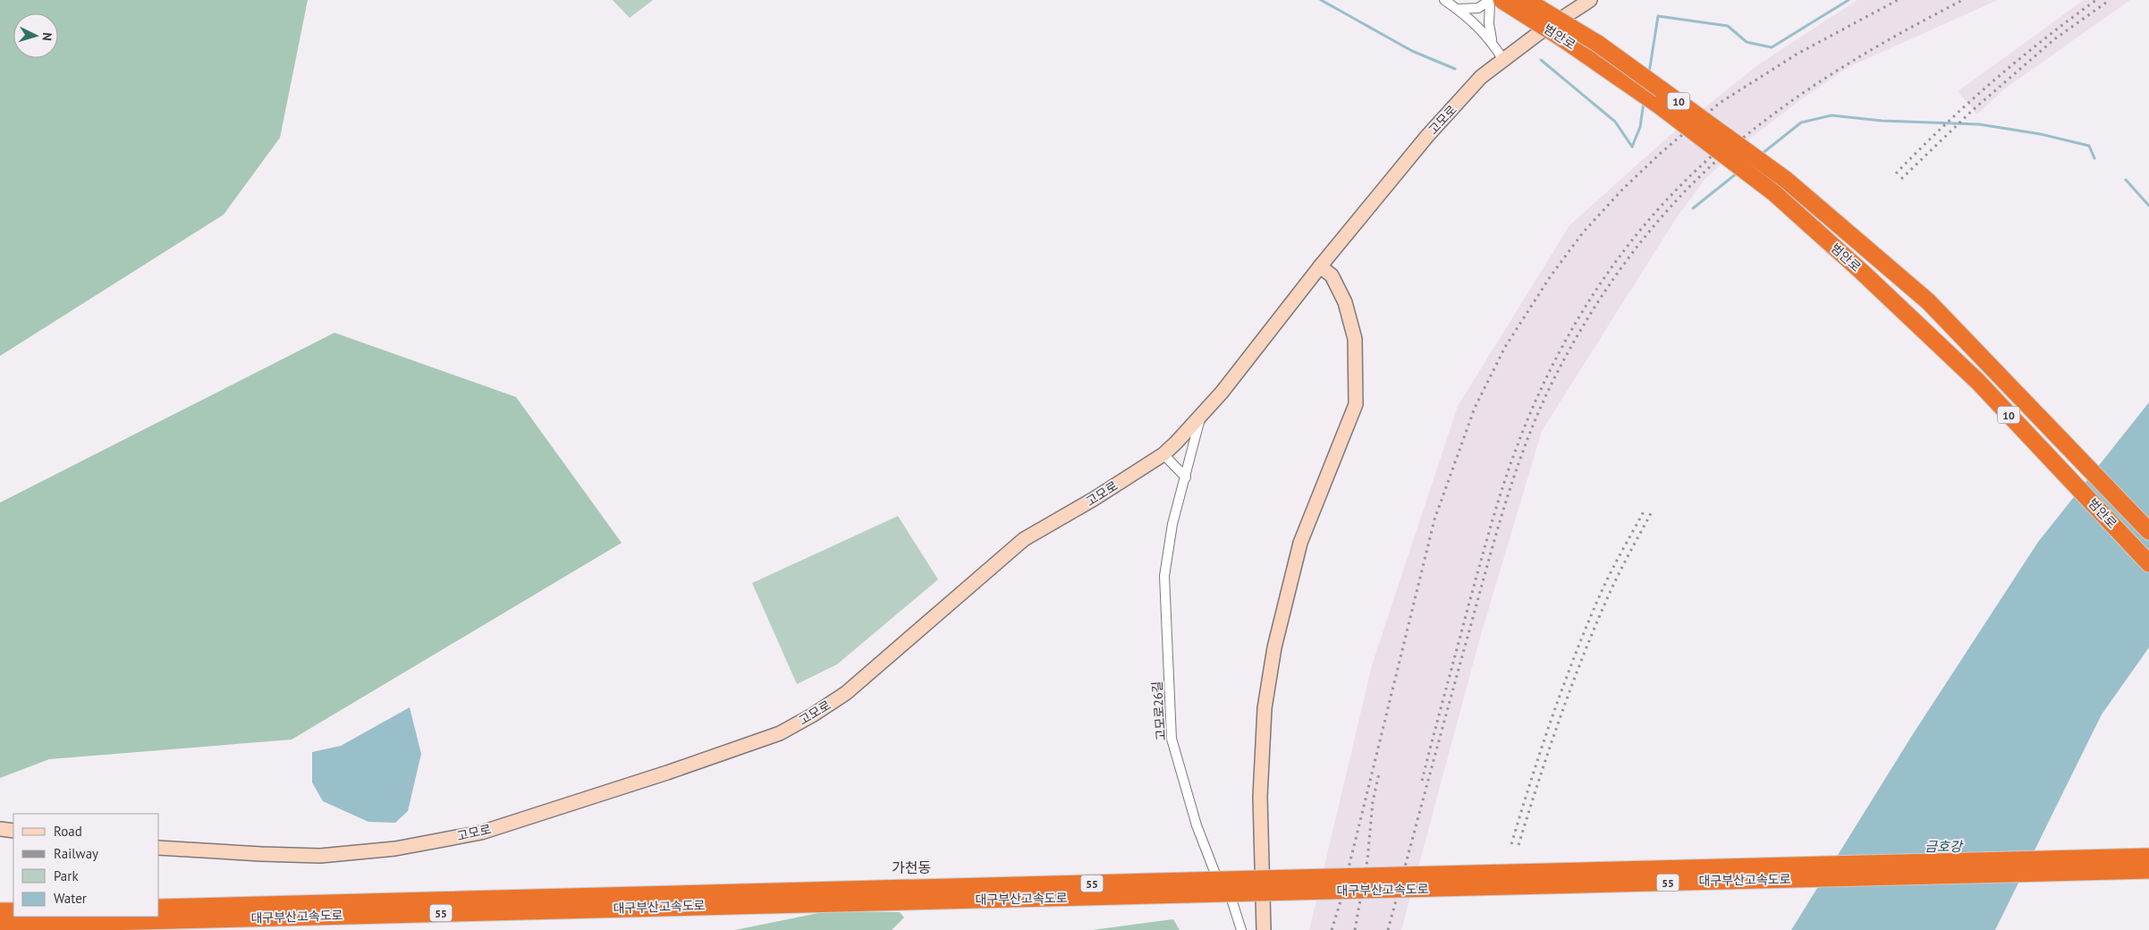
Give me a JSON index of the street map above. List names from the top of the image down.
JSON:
{
  "streets": {
    "highway": [
      "범안로",
      "10",
      "대구부산고속도로",
      "55"
    ],
    "main road": ["고모로"],
    "street": ["고모로26길"]
  },
  "crossings": [
    ["고모로", "고모로26길"]
  ],
  "districts": ["가천동"],
  "water": ["금호강"],
  "legend": [
    "Road",
    "Railway",
    "Park",
    "Water"
  ],
  "north": "right"
}
